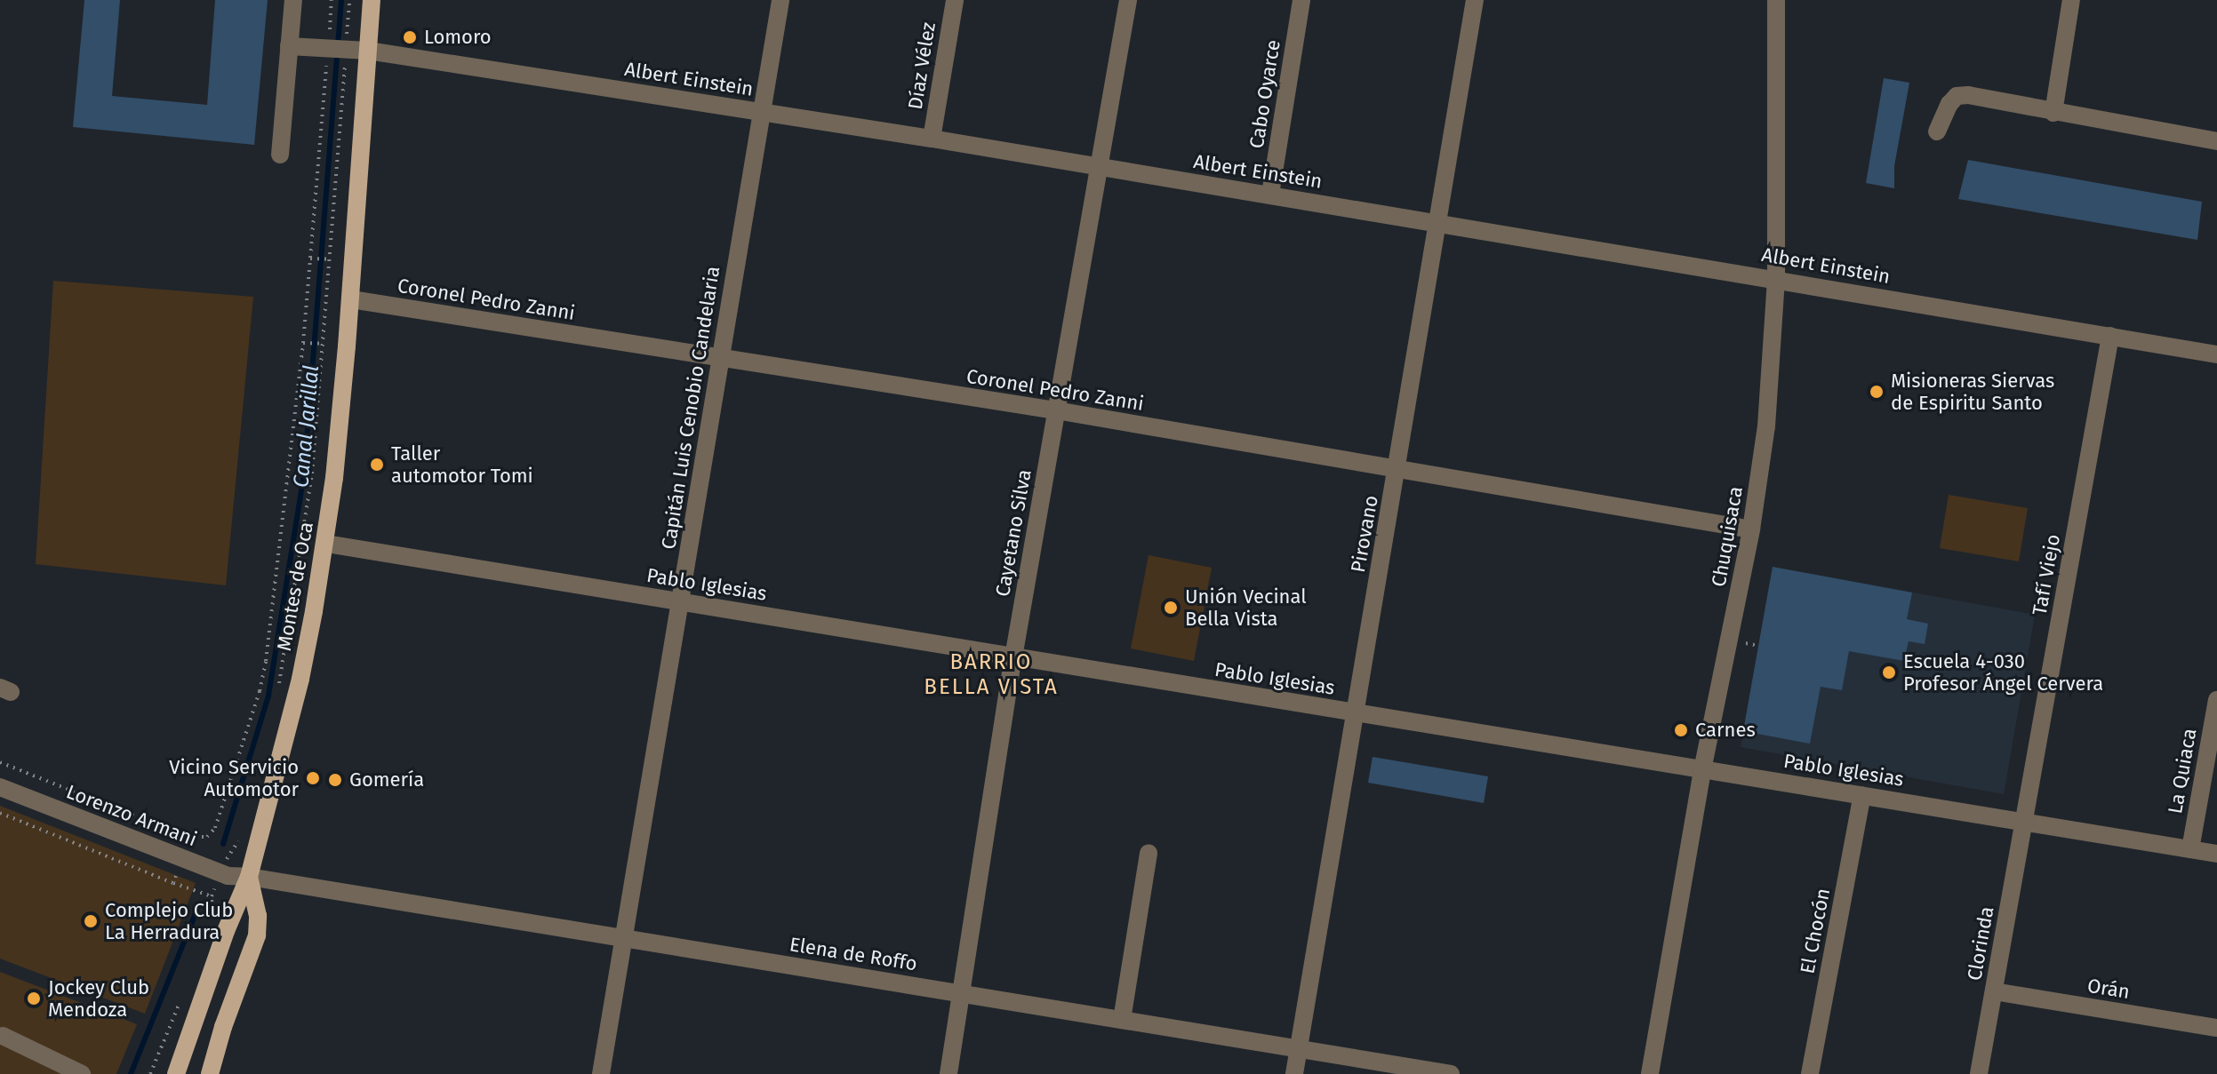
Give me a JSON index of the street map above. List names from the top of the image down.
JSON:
{
  "streets": {
    "main road": ["Montes de Oca"],
    "street": [
      "Díaz Vélez",
      "Albert Einstein",
      "Cabo Oyarce",
      "Coronel Pedro Zanni",
      "Capitán Luis Cenobio Candelaria",
      "Cayetano Silva",
      "Pirovano",
      "Chuquisaca",
      "Tafí Viejo",
      "Pablo Iglesias",
      "La Quiaca",
      "Lorenzo Armani",
      "El Chocón",
      "Clorinda",
      "Elena de Roffo",
      "Orán"
    ]
  },
  "crossings": [
    ["Díaz Vélez", "Albert Einstein"],
    ["Albert Einstein", "Cabo Oyarce"],
    ["Albert Einstein", "Capitán Luis Cenobio Candelaria"],
    ["Albert Einstein", "Cayetano Silva"],
    ["Albert Einstein", "Pirovano"],
    ["Albert Einstein", "Chuquisaca"],
    ["Albert Einstein", "Tafí Viejo"],
    ["Albert Einstein", "Montes de Oca"],
    ["Coronel Pedro Zanni", "Capitán Luis Cenobio Candelaria"],
    ["Coronel Pedro Zanni", "Cayetano Silva"],
    ["Coronel Pedro Zanni", "Pirovano"],
    ["Coronel Pedro Zanni", "Chuquisaca"],
    ["Coronel Pedro Zanni", "Montes de Oca"],
    ["Capitán Luis Cenobio Candelaria", "Pablo Iglesias"],
    ["Capitán Luis Cenobio Candelaria", "Elena de Roffo"],
    ["Cayetano Silva", "Pablo Iglesias"],
    ["Cayetano Silva", "Elena de Roffo"],
    ["Pirovano", "Pablo Iglesias"],
    ["Pirovano", "Elena de Roffo"],
    ["Chuquisaca", "Pablo Iglesias"],
    ["Tafí Viejo", "Pablo Iglesias"],
    ["Tafí Viejo", "Clorinda"],
    ["Pablo Iglesias", "Montes de Oca"],
    ["Pablo Iglesias", "La Quiaca"],
    ["Pablo Iglesias", "El Chocón"],
    ["Pablo Iglesias", "Clorinda"],
    ["Montes de Oca", "Lorenzo Armani"],
    ["Montes de Oca", "Elena de Roffo"],
    ["Lorenzo Armani", "Elena de Roffo"],
    ["Clorinda", "Orán"]
  ],
  "districts": ["BARRIO BELLA VISTA"],
  "water": ["Canal Jarillal"],
  "places": [
    "Lomoro",
    "Misioneras Siervas de Espiritu Santo",
    "Taller automotor Tomi",
    "Unión Vecinal Bella Vista",
    "Escuela 4-030 Profesor Ángel Cervera",
    "Carnes",
    "Vicino Servicio Automotor",
    "Gomería",
    "Complejo Club La Herradura",
    "Jockey Club Mendoza"
  ]
}
